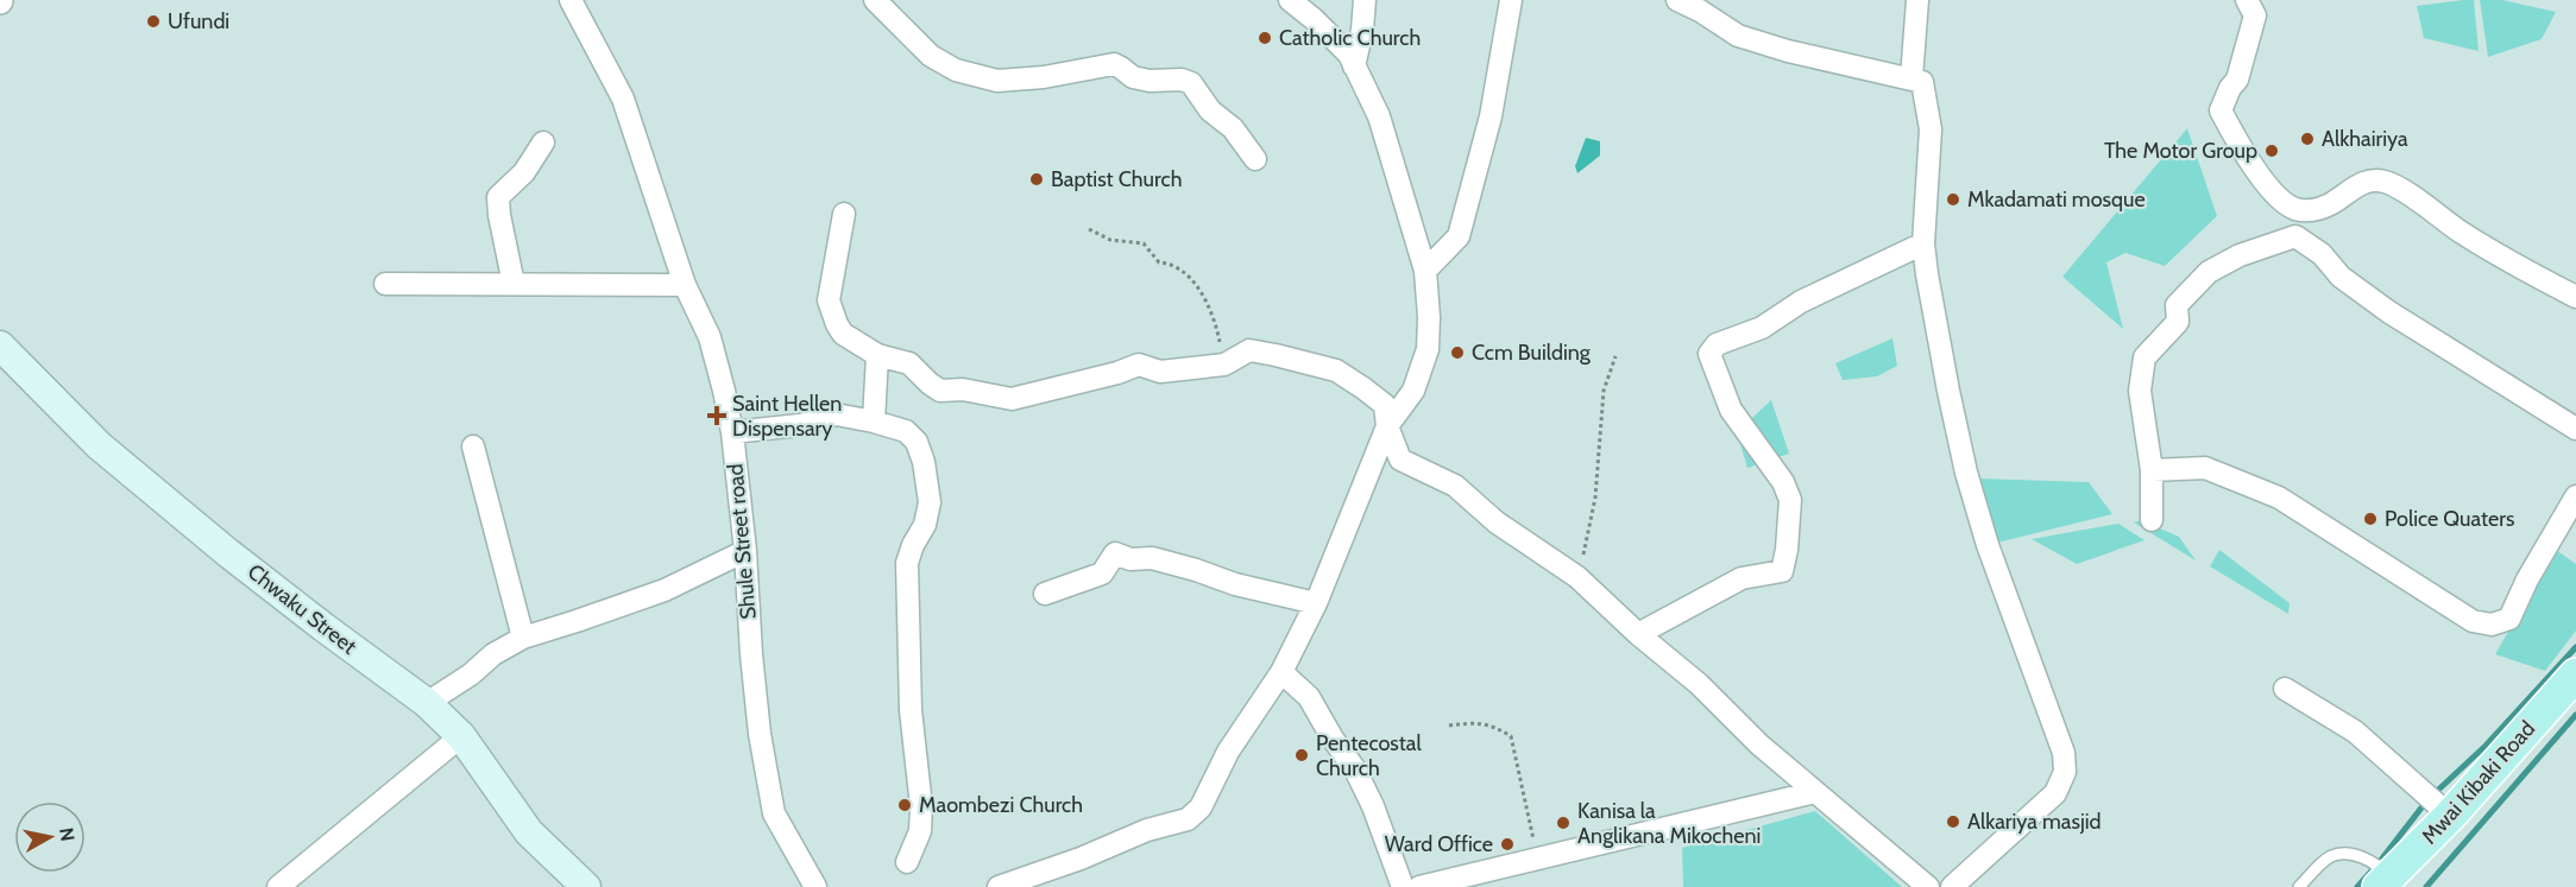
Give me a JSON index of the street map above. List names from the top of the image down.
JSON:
{
  "streets": {
    "main road": ["Chwaku Street", "Mwai Kibaki Road"],
    "street": ["Shule Street road"]
  },
  "places": {
    "other": [
      "Ufundi",
      "Catholic Church",
      "Alkhairiya",
      "The Motor Group",
      "Baptist Church",
      "Mkadamati mosque",
      "Ccm Building",
      "Police Quaters",
      "Pentecostal Church",
      "Maombezi Church",
      "Alkariya masjid",
      "Kanisa la Anglikana Mikocheni",
      "Ward Office"
    ],
    "health": ["Saint Hellen Dispensary"]
  },
  "north": "right"
}
